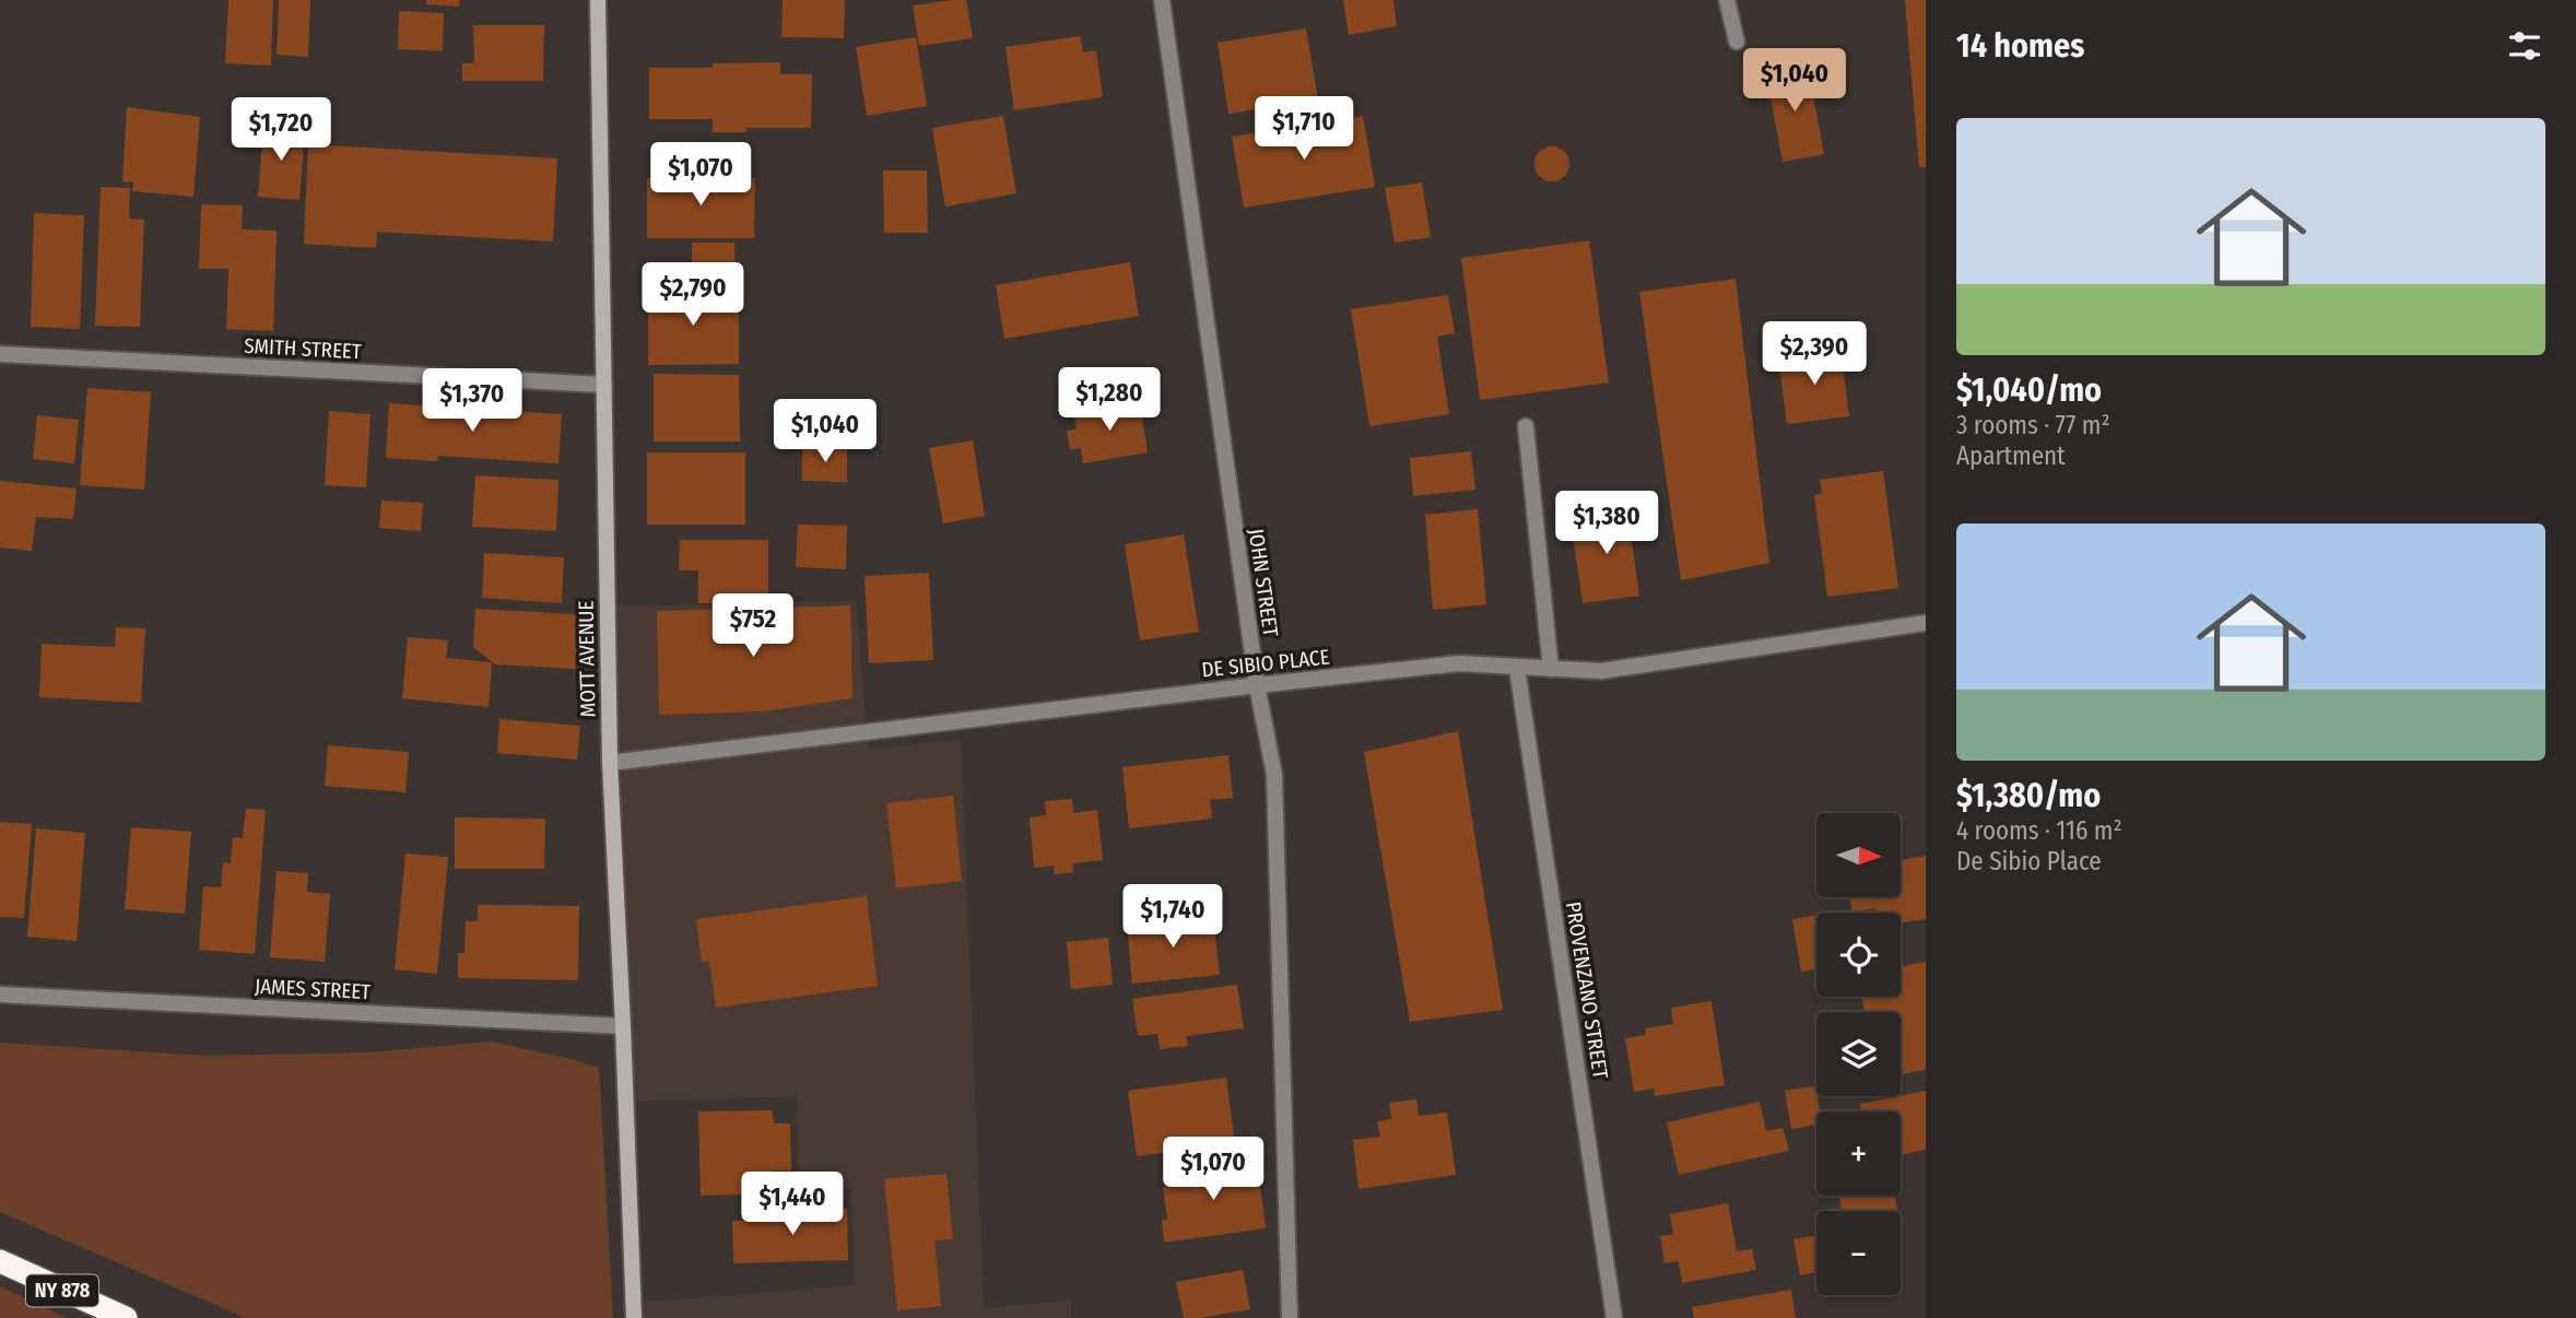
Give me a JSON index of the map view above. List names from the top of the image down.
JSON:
{
  "streets": {
    "highway": ["NY 878"],
    "street": [
      "SMITH STREET",
      "JOHN STREET",
      "MOTT AVENUE",
      "DE SIBIO PLACE",
      "JAMES STREET",
      "PROVENZANO STREET"
    ]
  },
  "crossings": [
    ["SMITH STREET", "MOTT AVENUE"],
    ["JOHN STREET", "DE SIBIO PLACE"],
    ["MOTT AVENUE", "DE SIBIO PLACE"],
    ["MOTT AVENUE", "JAMES STREET"],
    ["DE SIBIO PLACE", "PROVENZANO STREET"]
  ],
  "north": "right",
  "page": {
    "heading": "14 homes",
    "price": [
      "$1,040",
      "$1,710",
      "$1,720",
      "$1,070",
      "$2,790",
      "$2,390",
      "$1,280",
      "$1,370",
      "$1,040",
      "$1,380",
      "$752",
      "$1,740",
      "$1,070",
      "$1,440"
    ],
    "list": [
      {
        "name": "$1,040/mo",
        "note": "3 rooms · 77 m² · Apartment"
      },
      {
        "name": "$1,380/mo",
        "note": "4 rooms · 116 m² · De Sibio Place"
      }
    ],
    "map_buttons": ["+", "−"]
  }
}
